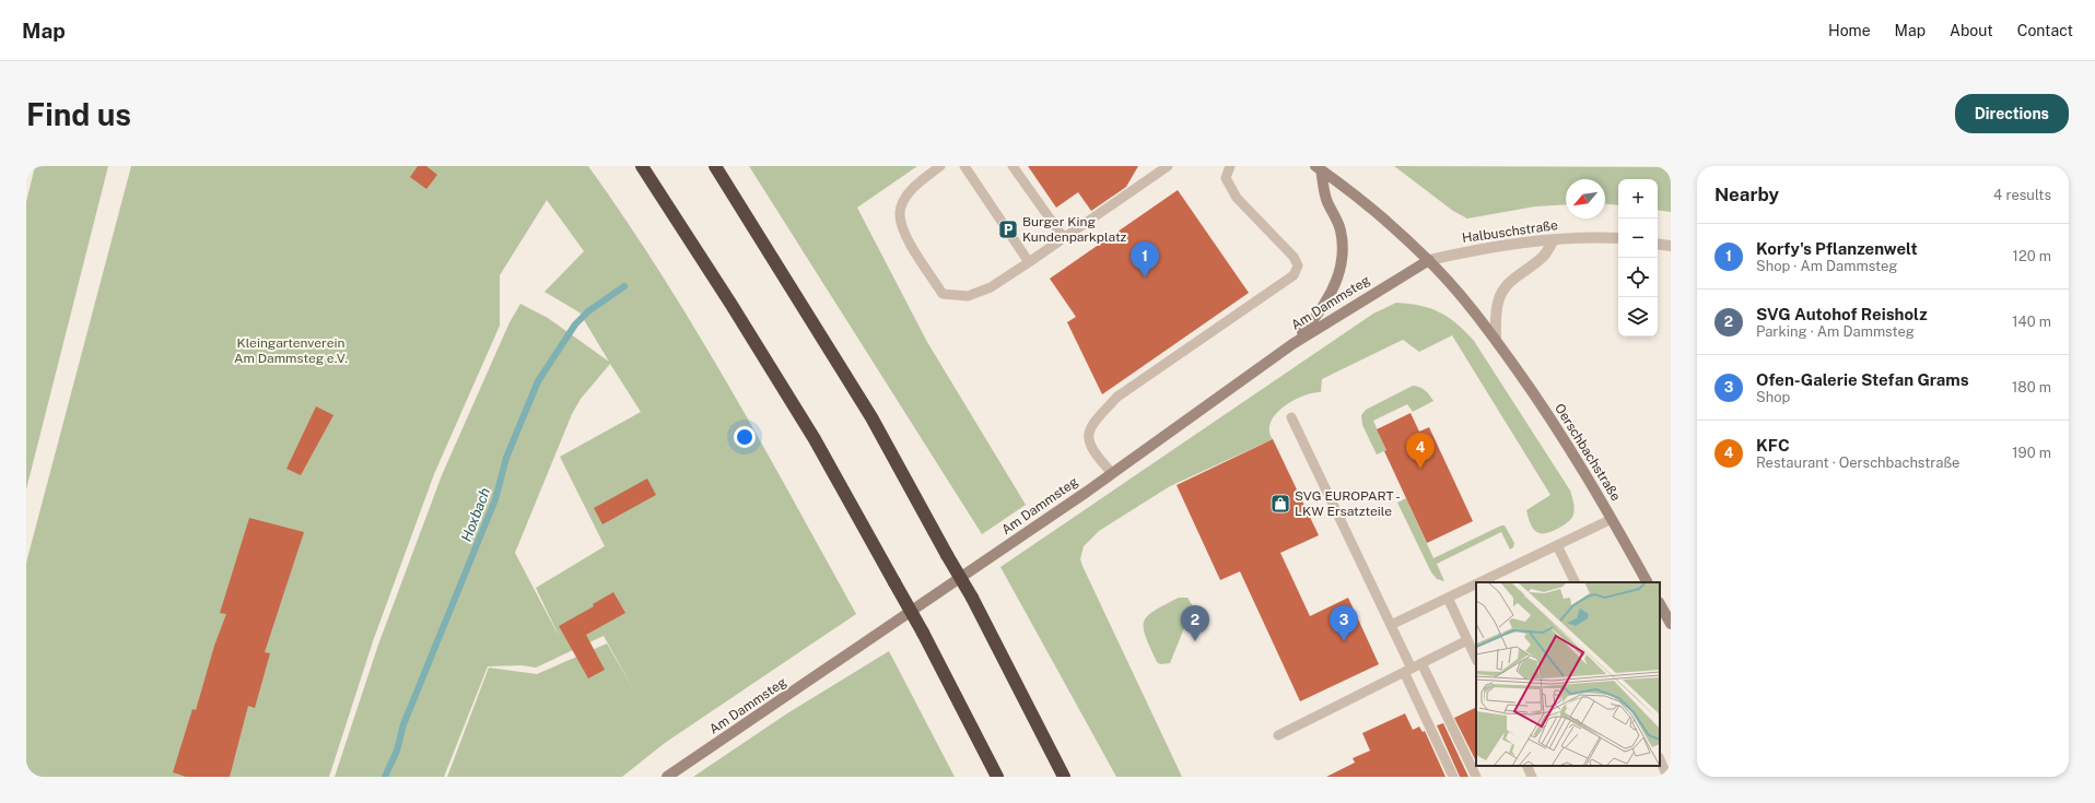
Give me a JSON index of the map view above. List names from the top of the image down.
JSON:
{
  "streets": {
    "main road": ["Am Dammsteg", "Oerschbachstraße"],
    "street": ["Halbuschstraße"]
  },
  "crossings": [
    ["Halbuschstraße", "Am Dammsteg"],
    ["Halbuschstraße", "Oerschbachstraße"],
    ["Am Dammsteg", "Oerschbachstraße"]
  ],
  "water": ["Hoxbach"],
  "parks": ["Kleingartenverein Am Dammsteg e.V."],
  "places": {
    "parking": ["Burger King Kundenparkplatz"],
    "shop": ["SVG EUROPART - LKW Ersatzteile"]
  },
  "north": "bottom left",
  "page": {
    "header": "Map",
    "nav": [
      "Home",
      "Map",
      "About",
      "Contact"
    ],
    "buttons": "Directions",
    "title": "Find us",
    "heading": ["Nearby", "4 results"],
    "map_buttons": ["+", "−"],
    "list": [
      {
        "mark": "1",
        "name": "Korfy's Pflanzenwelt",
        "note": "Shop · Am Dammsteg",
        "value": "120 m"
      },
      {
        "mark": "2",
        "name": "SVG Autohof Reisholz",
        "note": "Parking · Am Dammsteg",
        "value": "140 m"
      },
      {
        "mark": "3",
        "name": "Ofen-Galerie Stefan Grams",
        "note": "Shop",
        "value": "180 m"
      },
      {
        "mark": "4",
        "name": "KFC",
        "note": "Restaurant · Oerschbachstraße",
        "value": "190 m"
      }
    ],
    "pins": [
      "1",
      "4",
      "2",
      "3"
    ]
  }
}
